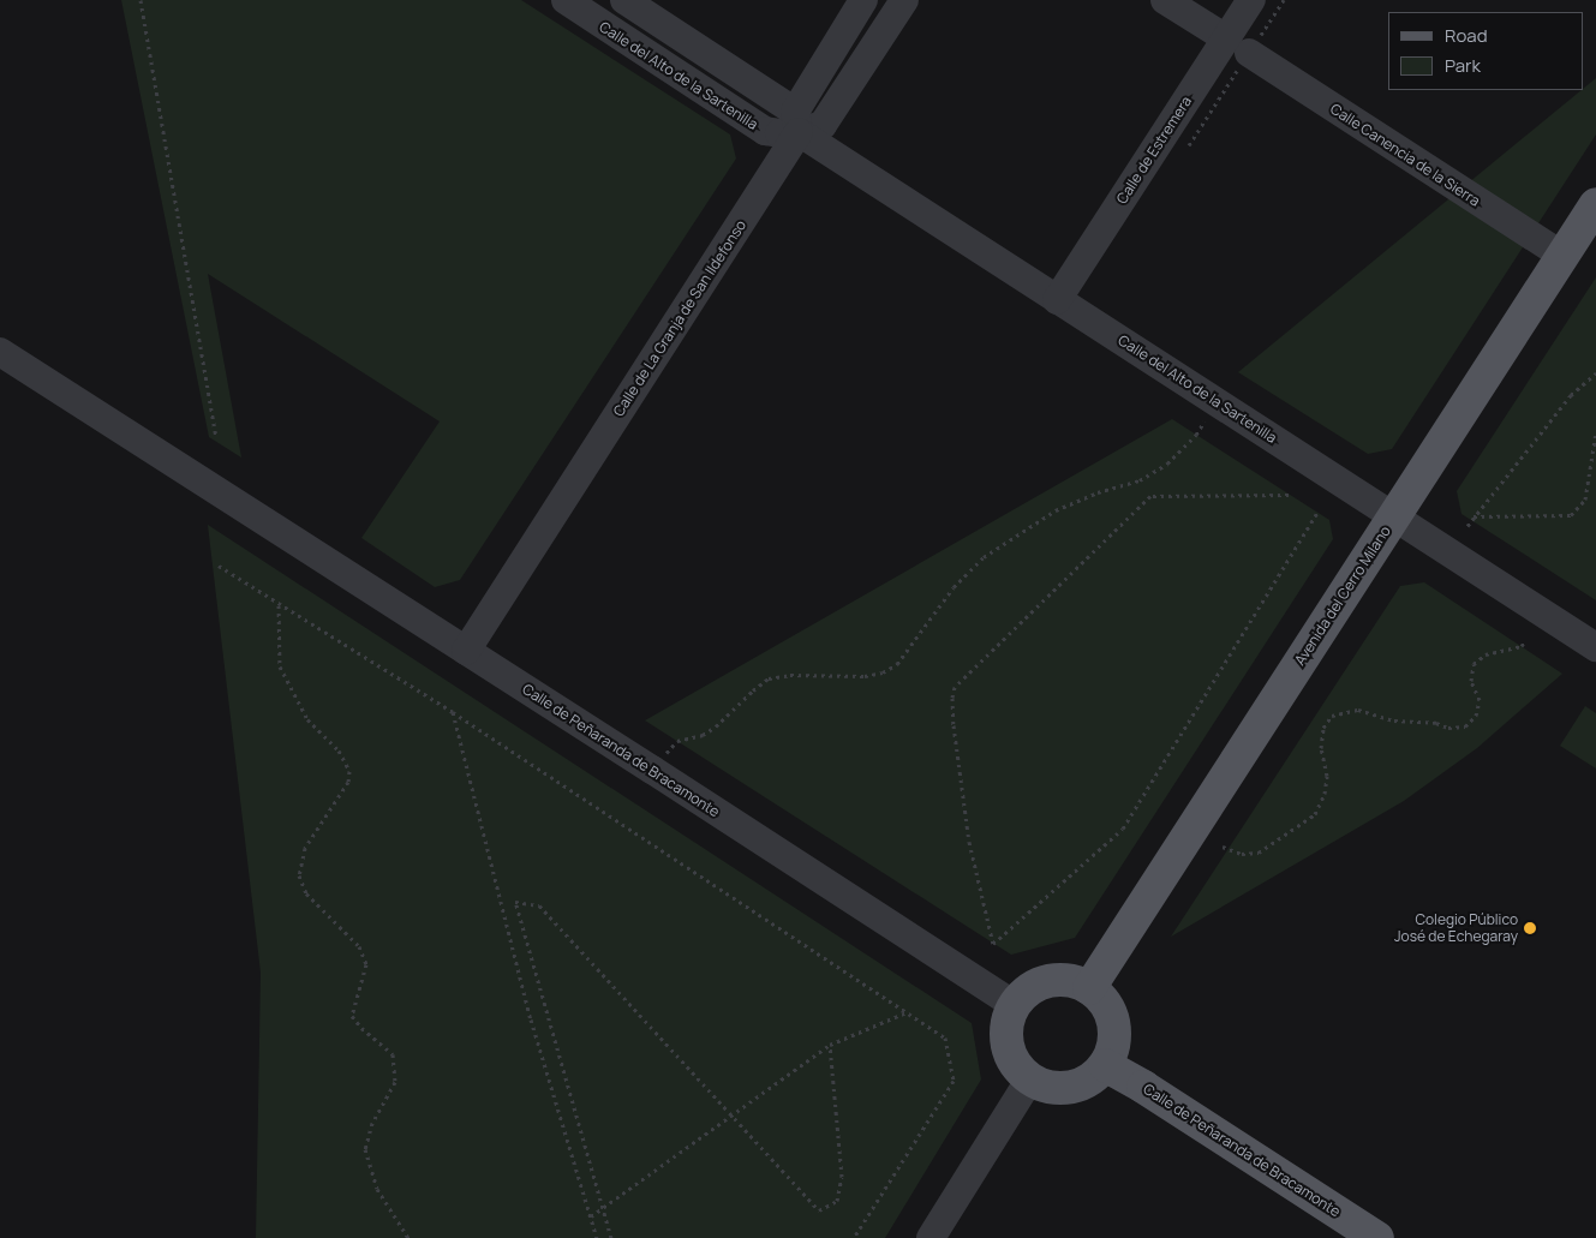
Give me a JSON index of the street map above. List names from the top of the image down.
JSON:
{
  "streets": {
    "main road": ["Avenida del Cerro Milano", "Calle de Peñaranda de Bracamonte"],
    "street": [
      "Calle del Alto de la Sartenilla",
      "Calle de Estremera",
      "Calle Canencia de la Sierra",
      "Calle de La Granja de San Ildefonso"
    ]
  },
  "crossings": [
    ["Calle del Alto de la Sartenilla", "Calle de Estremera"],
    ["Calle del Alto de la Sartenilla", "Calle de La Granja de San Ildefonso"],
    ["Calle del Alto de la Sartenilla", "Avenida del Cerro Milano"],
    ["Calle de Estremera", "Calle Canencia de la Sierra"],
    ["Calle Canencia de la Sierra", "Avenida del Cerro Milano"],
    ["Calle de La Granja de San Ildefonso", "Calle de Peñaranda de Bracamonte"],
    ["Avenida del Cerro Milano", "Calle de Peñaranda de Bracamonte"]
  ],
  "places": ["Colegio Público José de Echegaray"],
  "legend": ["Road", "Park"]
}
